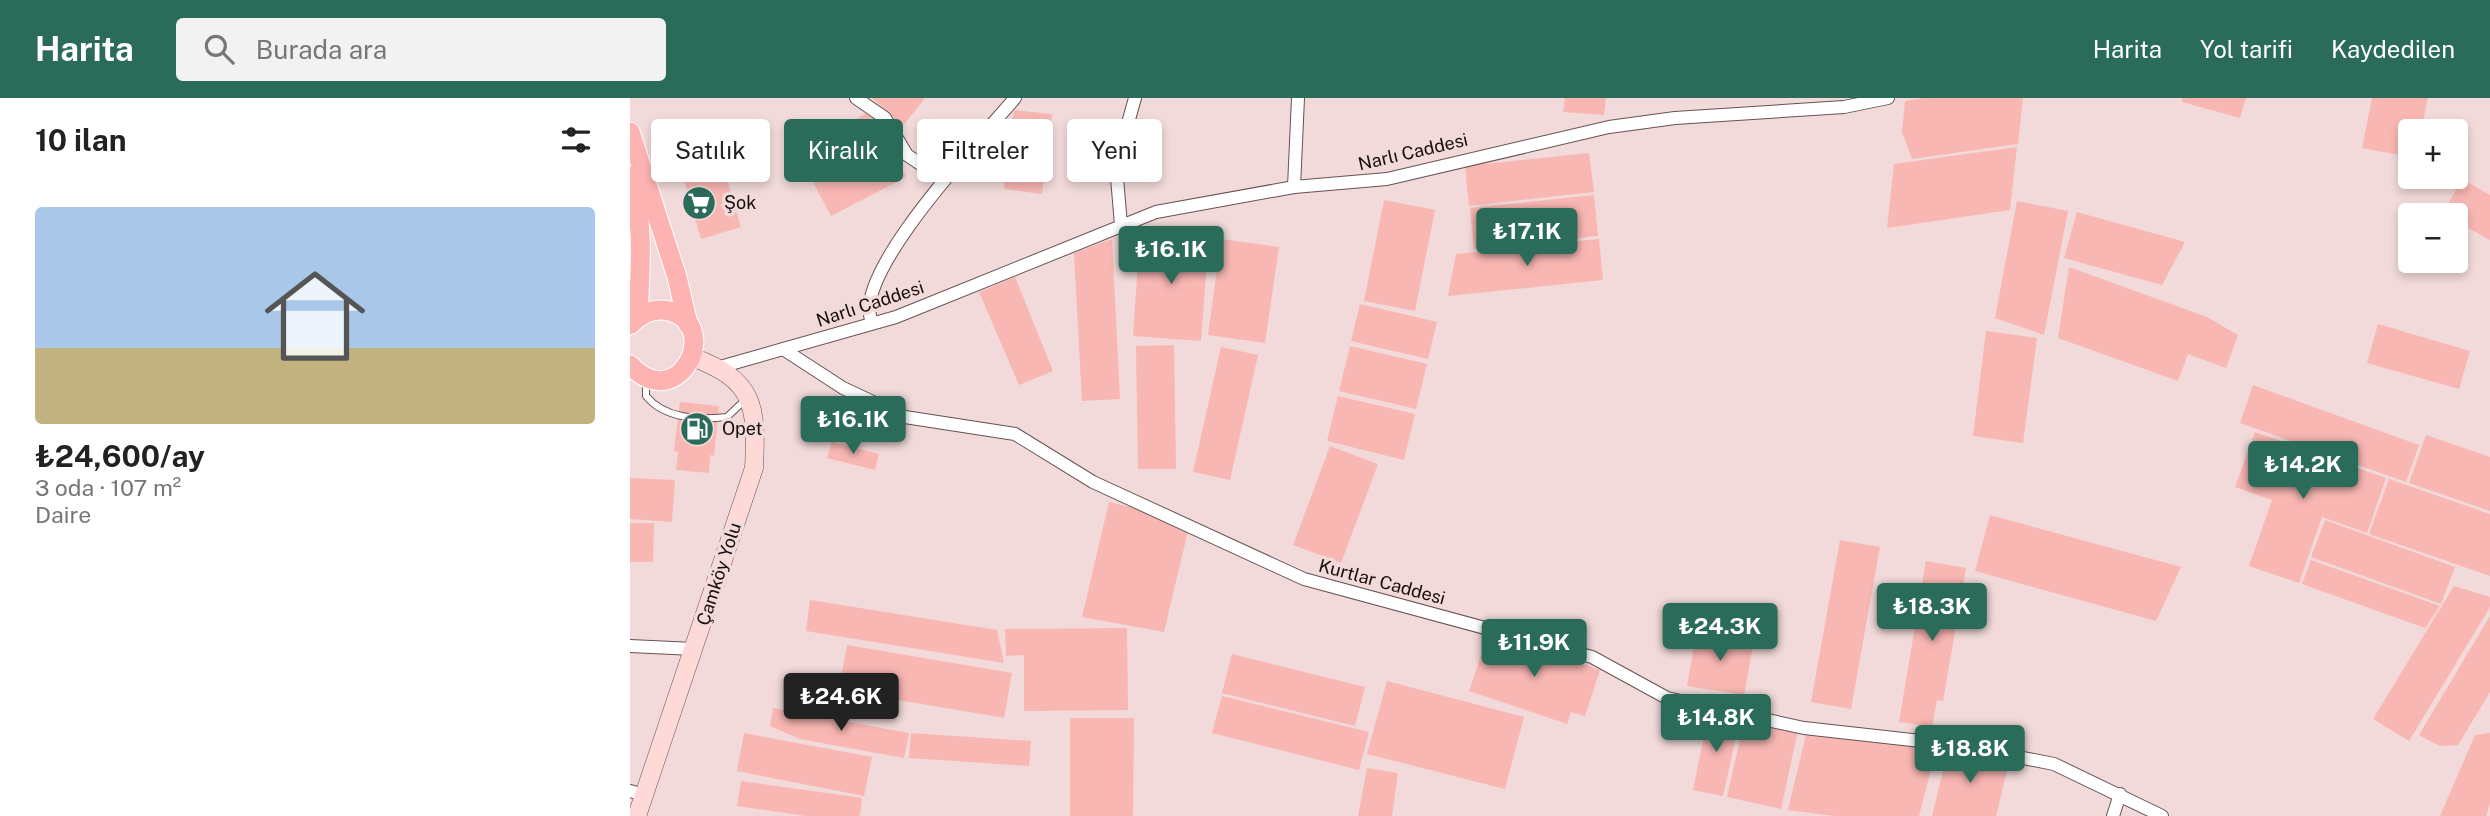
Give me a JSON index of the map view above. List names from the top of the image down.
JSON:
{
  "streets": {
    "main road": ["Çamköy Yolu"],
    "street": ["Narlı Caddesi", "Kurtlar Caddesi"]
  },
  "crossings": [
    ["Narlı Caddesi", "Çamköy Yolu"],
    ["Narlı Caddesi", "Kurtlar Caddesi"]
  ],
  "places": {
    "supermarket": ["Şok"],
    "fuel station": ["Opet"]
  },
  "page": {
    "header": "Harita",
    "search": "Burada ara",
    "nav": ["Harita", "Yol tarifi", "Kaydedilen"],
    "heading": "10 ilan",
    "map_buttons": ["+", "−"],
    "chip": [
      "Satılık",
      "Kiralık",
      "Filtreler",
      "Yeni"
    ],
    "list": [
      {
        "name": "₺24,600/ay",
        "note": "3 oda · 107 m² · Daire"
      }
    ],
    "price": [
      "₺17.1K",
      "₺16.1K",
      "₺16.1K",
      "₺14.2K",
      "₺18.3K",
      "₺24.3K",
      "₺11.9K",
      "₺24.6K",
      "₺14.8K",
      "₺18.8K"
    ]
  }
}
